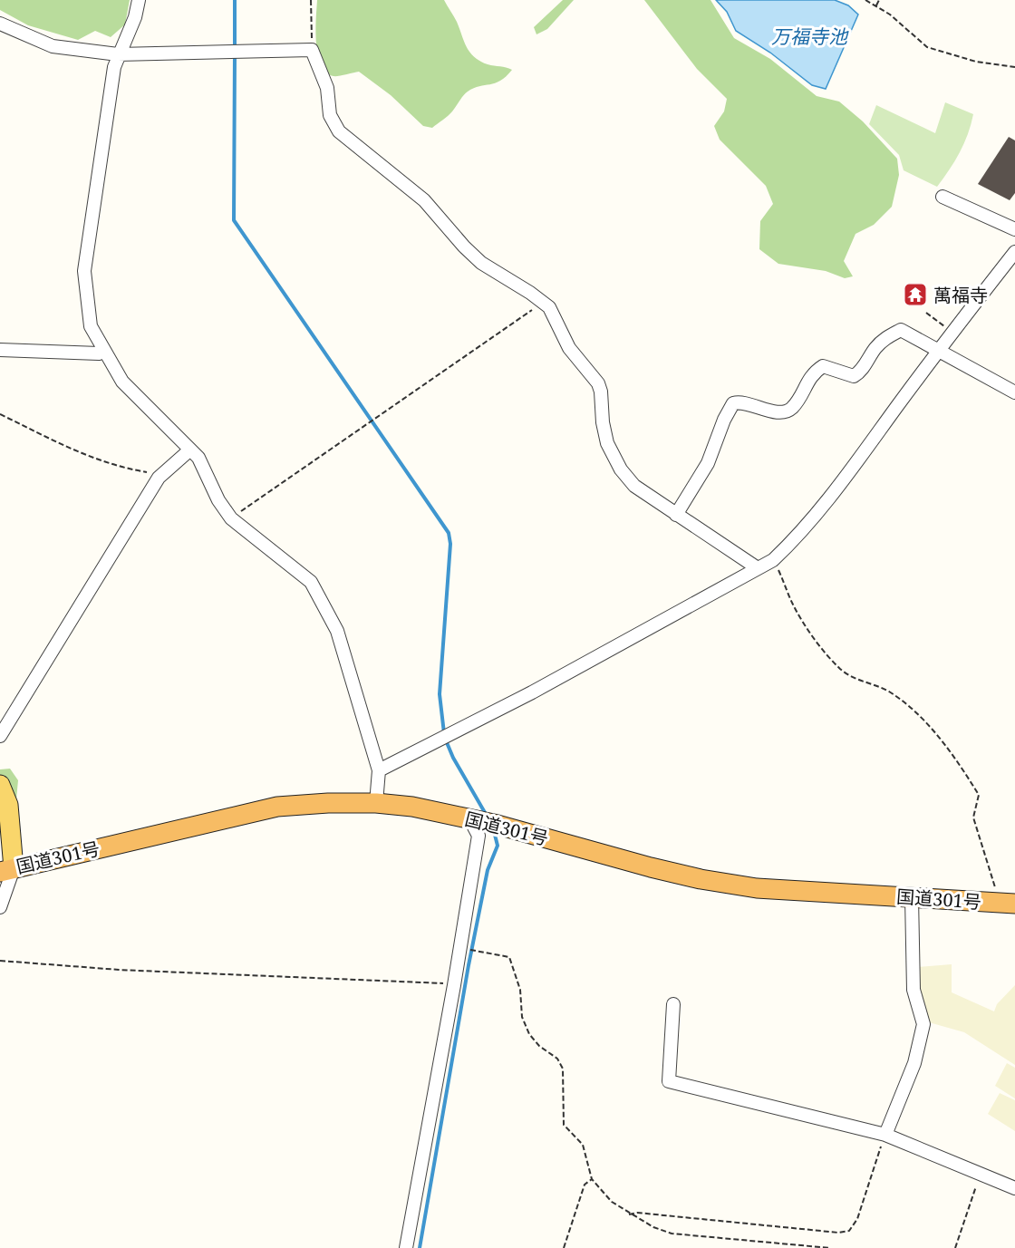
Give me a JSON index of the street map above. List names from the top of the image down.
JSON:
{
  "streets": {
    "highway": ["国道301号"]
  },
  "water": ["万福寺池"],
  "places": {
    "temple": ["萬福寺"]
  }
}
